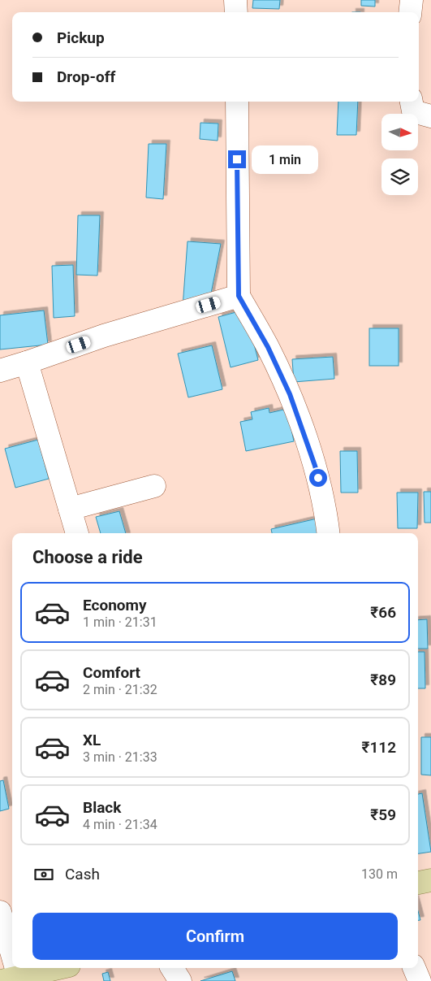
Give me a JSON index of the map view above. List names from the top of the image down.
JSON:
{
  "north": "right",
  "page": {
    "banner": ["Pickup", "Drop-off"],
    "bubble": "1 min",
    "heading": "Choose a ride",
    "list": [
      {
        "name": "Economy",
        "note": "1 min · 21:31",
        "value": "₹66"
      },
      {
        "name": "Comfort",
        "note": "2 min · 21:32",
        "value": "₹89"
      },
      {
        "name": "XL",
        "note": "3 min · 21:33",
        "value": "₹112"
      },
      {
        "name": "Black",
        "note": "4 min · 21:34",
        "value": "₹59"
      }
    ],
    "pay": ["Cash", "130 m"],
    "buttons": "Confirm"
  }
}
